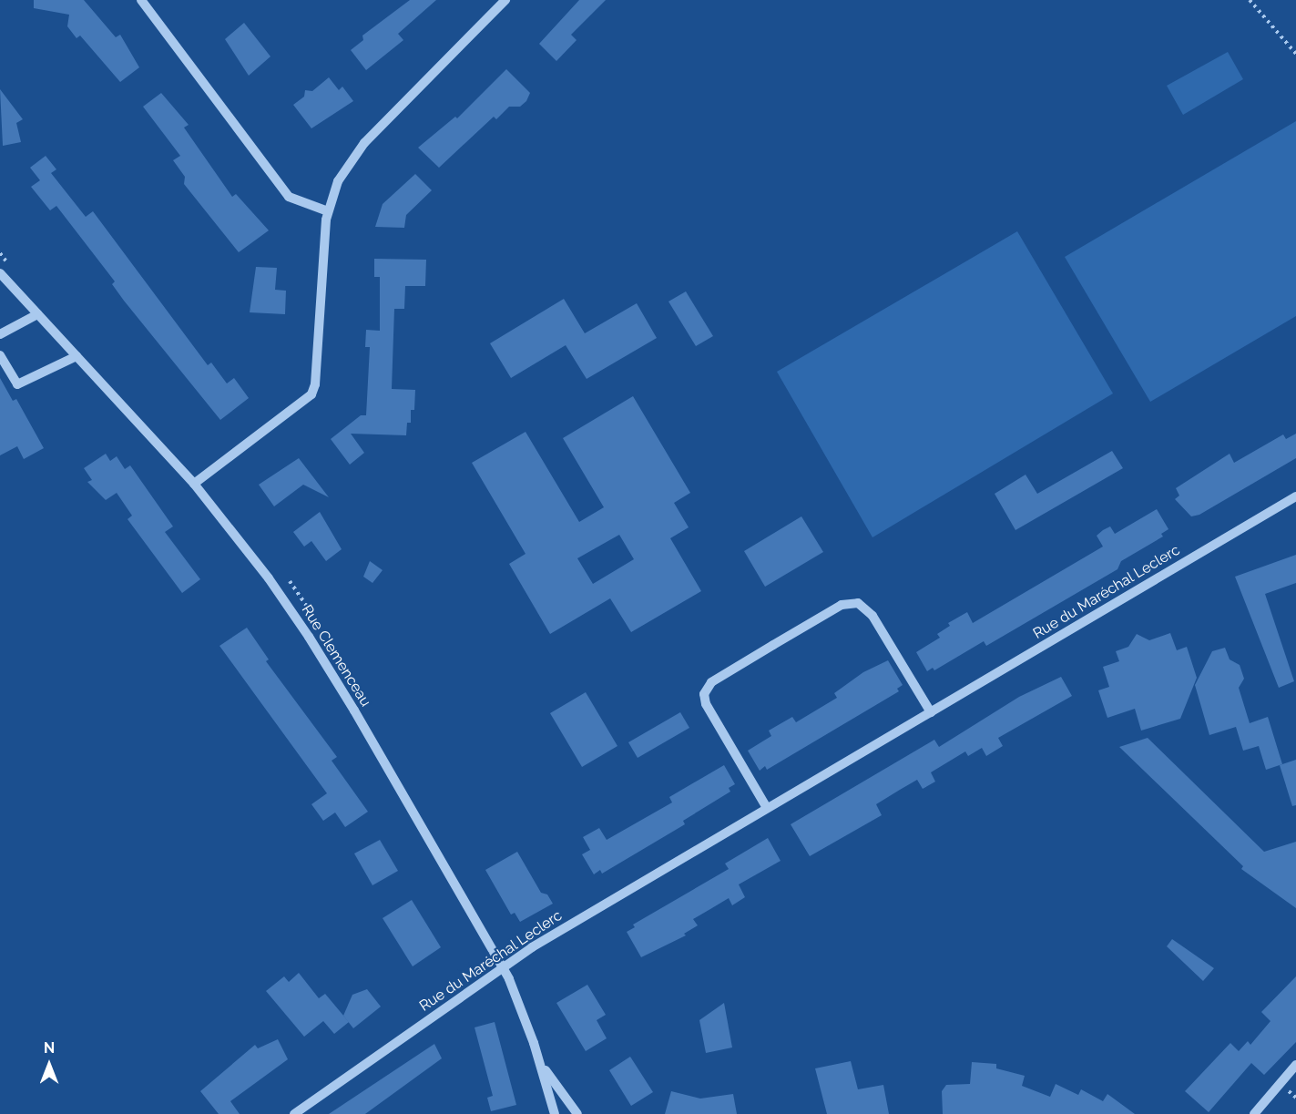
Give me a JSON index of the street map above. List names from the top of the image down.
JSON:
{
  "streets": {
    "street": ["Rue du Maréchal Leclerc", "Rue Clemenceau"]
  },
  "crossings": [
    ["Rue du Maréchal Leclerc", "Rue Clemenceau"]
  ],
  "north": "top"
}
